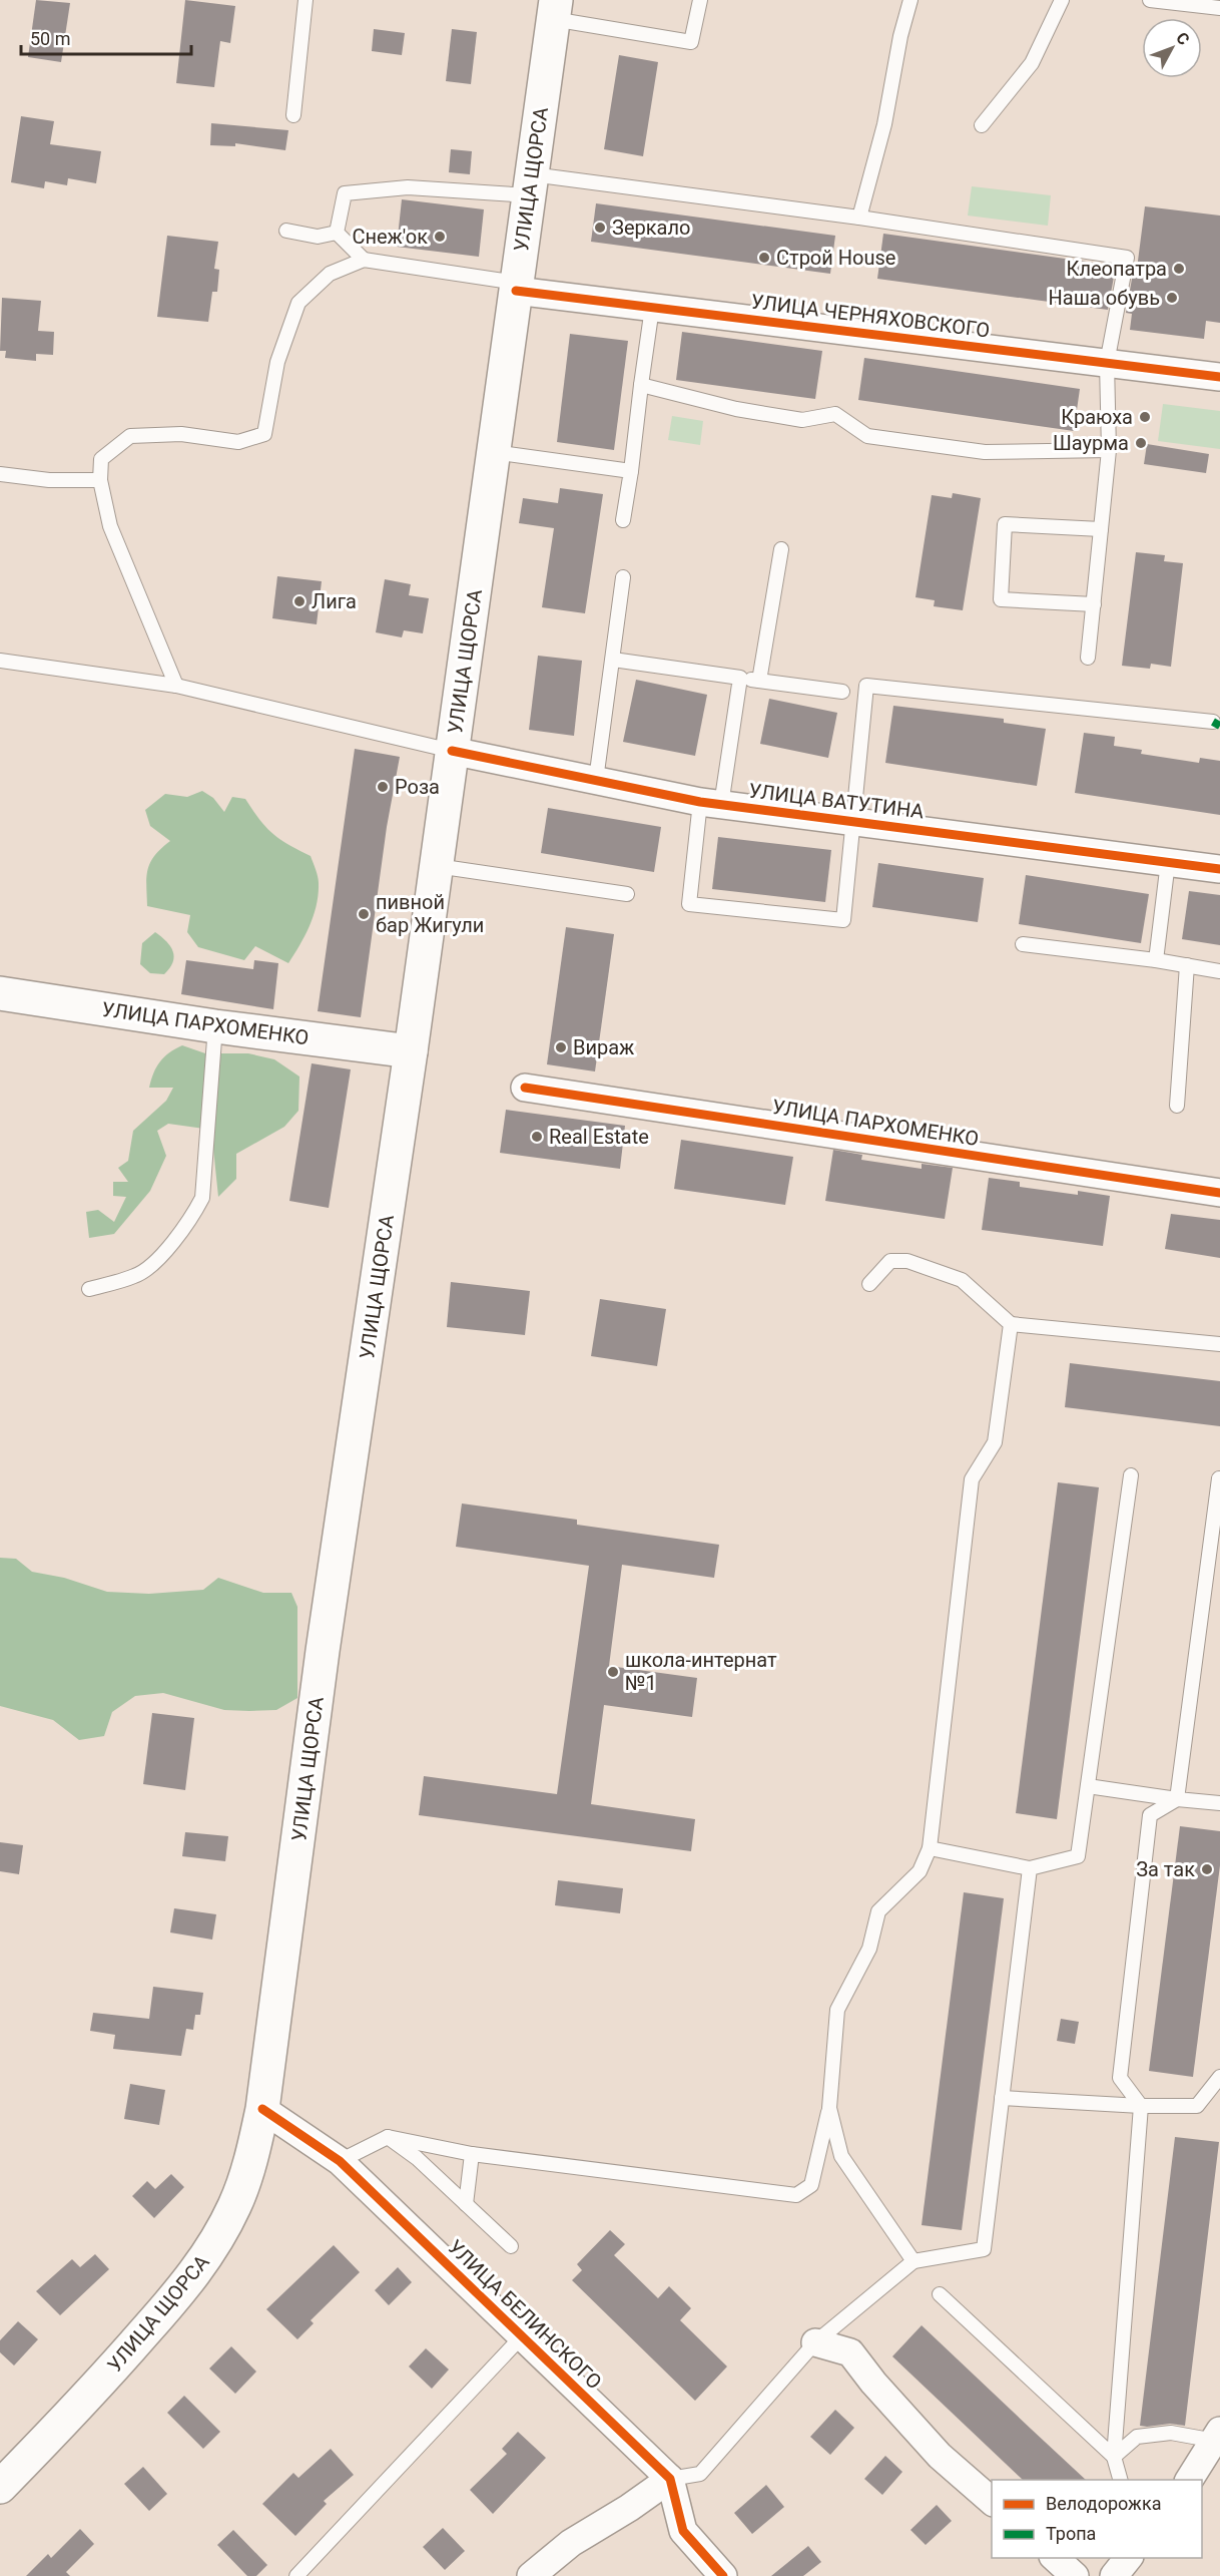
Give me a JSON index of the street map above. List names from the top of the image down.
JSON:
{
  "streets": {
    "main road": ["УЛИЦА ЩОРСА", "УЛИЦА ПАРХОМЕНКО"],
    "street": ["УЛИЦА ЧЕРНЯХОВСКОГО", "УЛИЦА ВАТУТИНА", "УЛИЦА БЕЛИНСКОГО"]
  },
  "crossings": [
    ["УЛИЦА ЩОРСА", "УЛИЦА ЧЕРНЯХОВСКОГО"],
    ["УЛИЦА ЩОРСА", "УЛИЦА ВАТУТИНА"],
    ["УЛИЦА ЩОРСА", "УЛИЦА ПАРХОМЕНКО"],
    ["УЛИЦА ЩОРСА", "УЛИЦА БЕЛИНСКОГО"]
  ],
  "places": [
    "Зеркало",
    "Снеж'ок",
    "Строй House",
    "Клеопатра",
    "Наша обувь",
    "Краюха",
    "Шаурма",
    "Лига",
    "Роза",
    "пивной бар Жигули",
    "Вираж",
    "Real Estate",
    "школа-интернат №1",
    "За так"
  ],
  "legend": ["Велодорожка", "Тропа"],
  "scale_bar": "50 m",
  "north": "top right"
}
